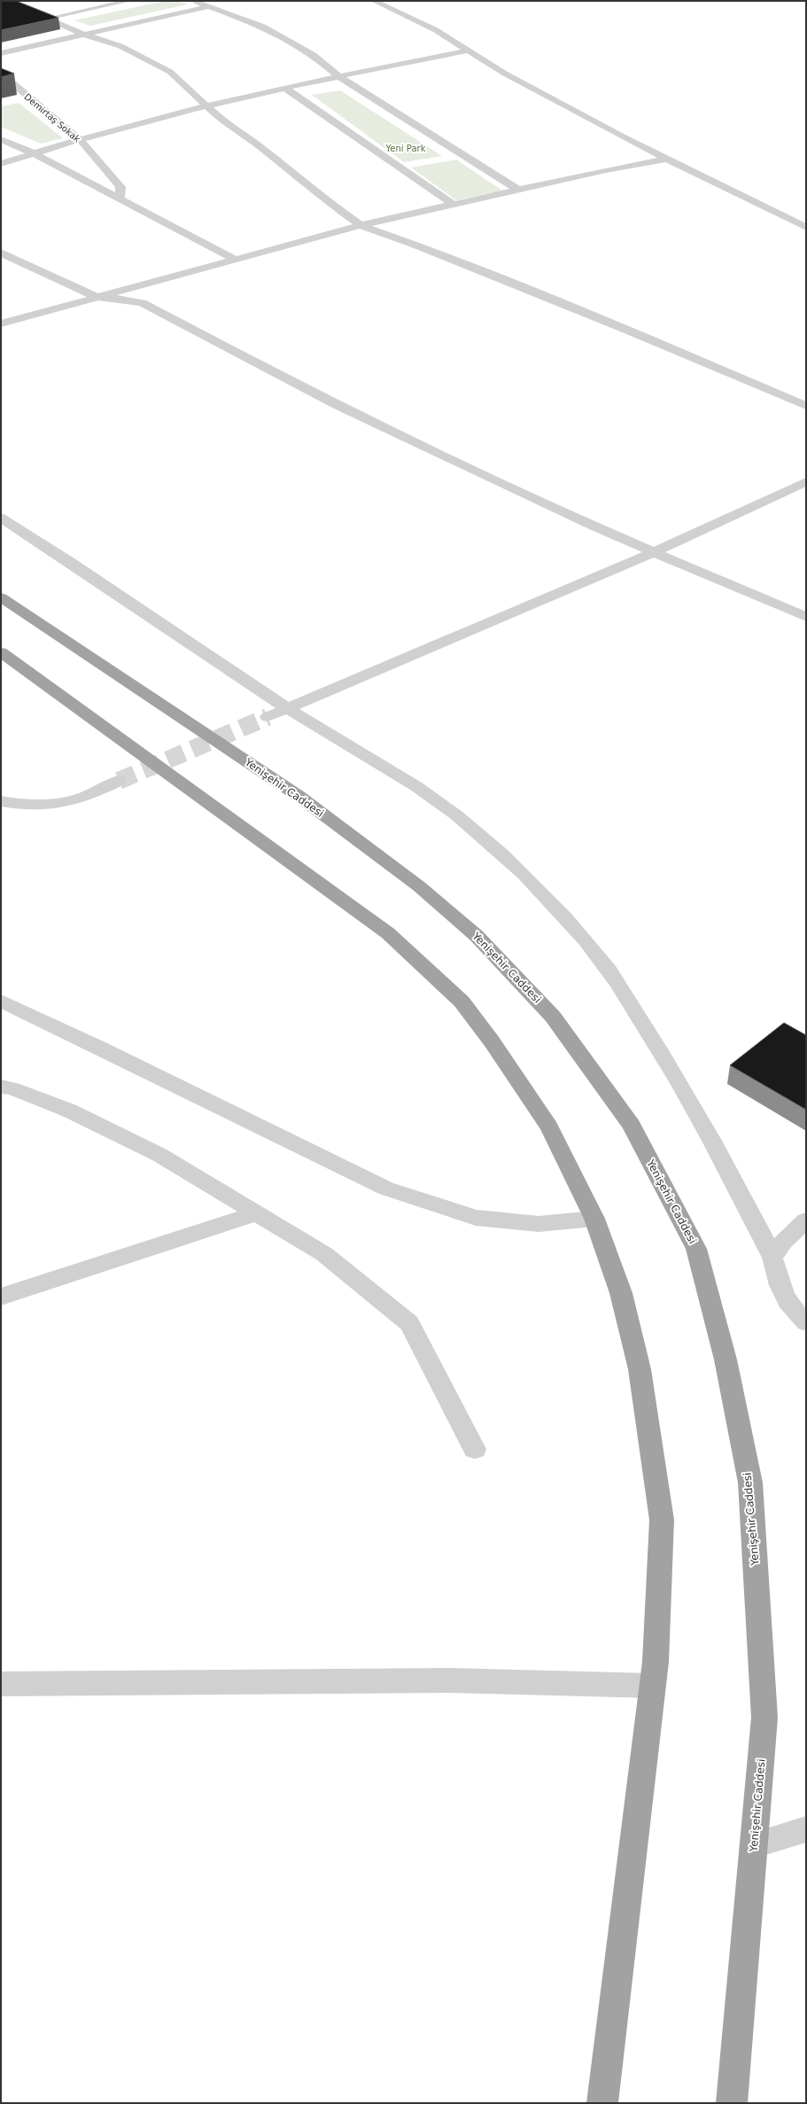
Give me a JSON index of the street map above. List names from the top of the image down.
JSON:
{
  "streets": {
    "highway": ["Yenişehir Caddesi"],
    "street": ["Demirtaş Sokak"]
  },
  "parks": ["Yeni Park"]
}
